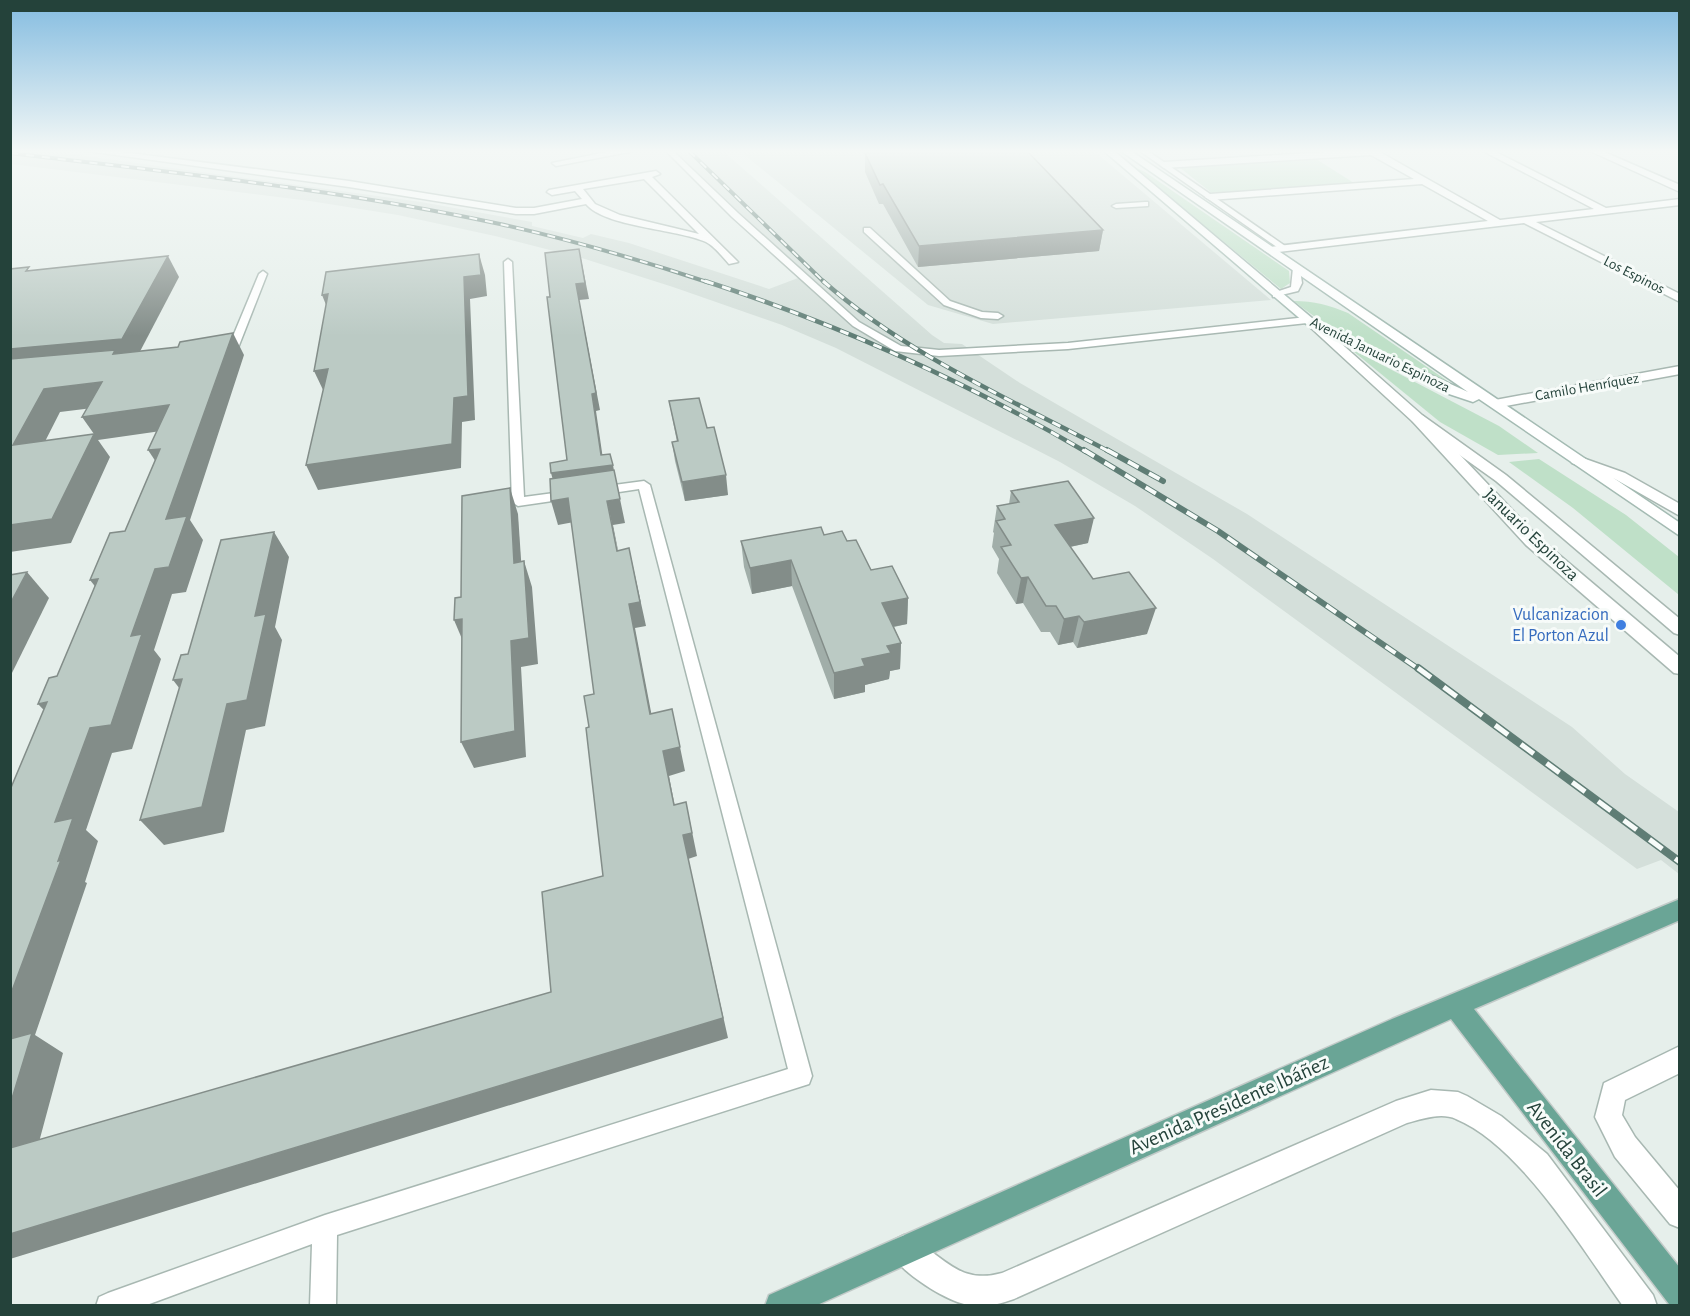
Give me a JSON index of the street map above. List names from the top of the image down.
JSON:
{
  "streets": {
    "main road": ["Avenida Presidente Ibáñez", "Avenida Brasil"],
    "street": [
      "Los Espinos",
      "Avenida Januario Espinoza",
      "Camilo Henríquez",
      "Januario Espinoza"
    ]
  },
  "crossings": [
    ["Avenida Januario Espinoza", "Camilo Henríquez"],
    ["Avenida Januario Espinoza", "Januario Espinoza"],
    ["Avenida Presidente Ibáñez", "Avenida Brasil"]
  ],
  "places": ["Vulcanizacion El Porton Azul"]
}
